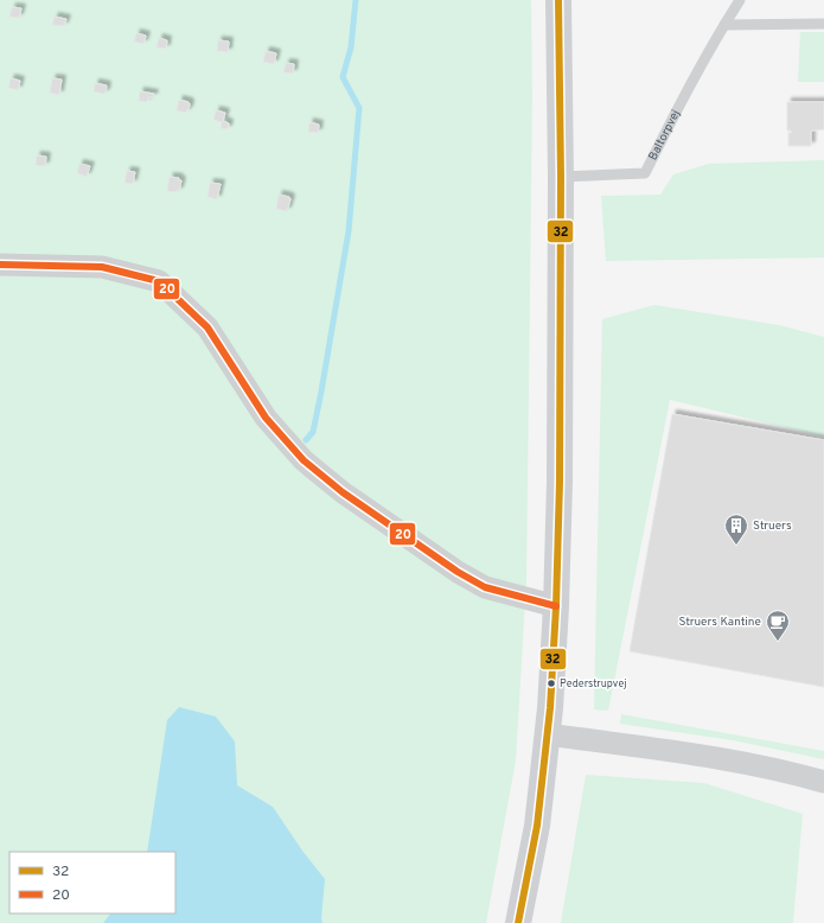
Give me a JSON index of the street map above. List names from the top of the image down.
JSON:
{
  "streets": {
    "lane": ["Baltorpvej"]
  },
  "places": {
    "building": ["Struers"],
    "cafe": ["Struers Kantine"],
    "other": ["Pederstrupvej"]
  },
  "lines": ["transit line 32", "transit line 20"],
  "legend": ["32", "20"]
}
